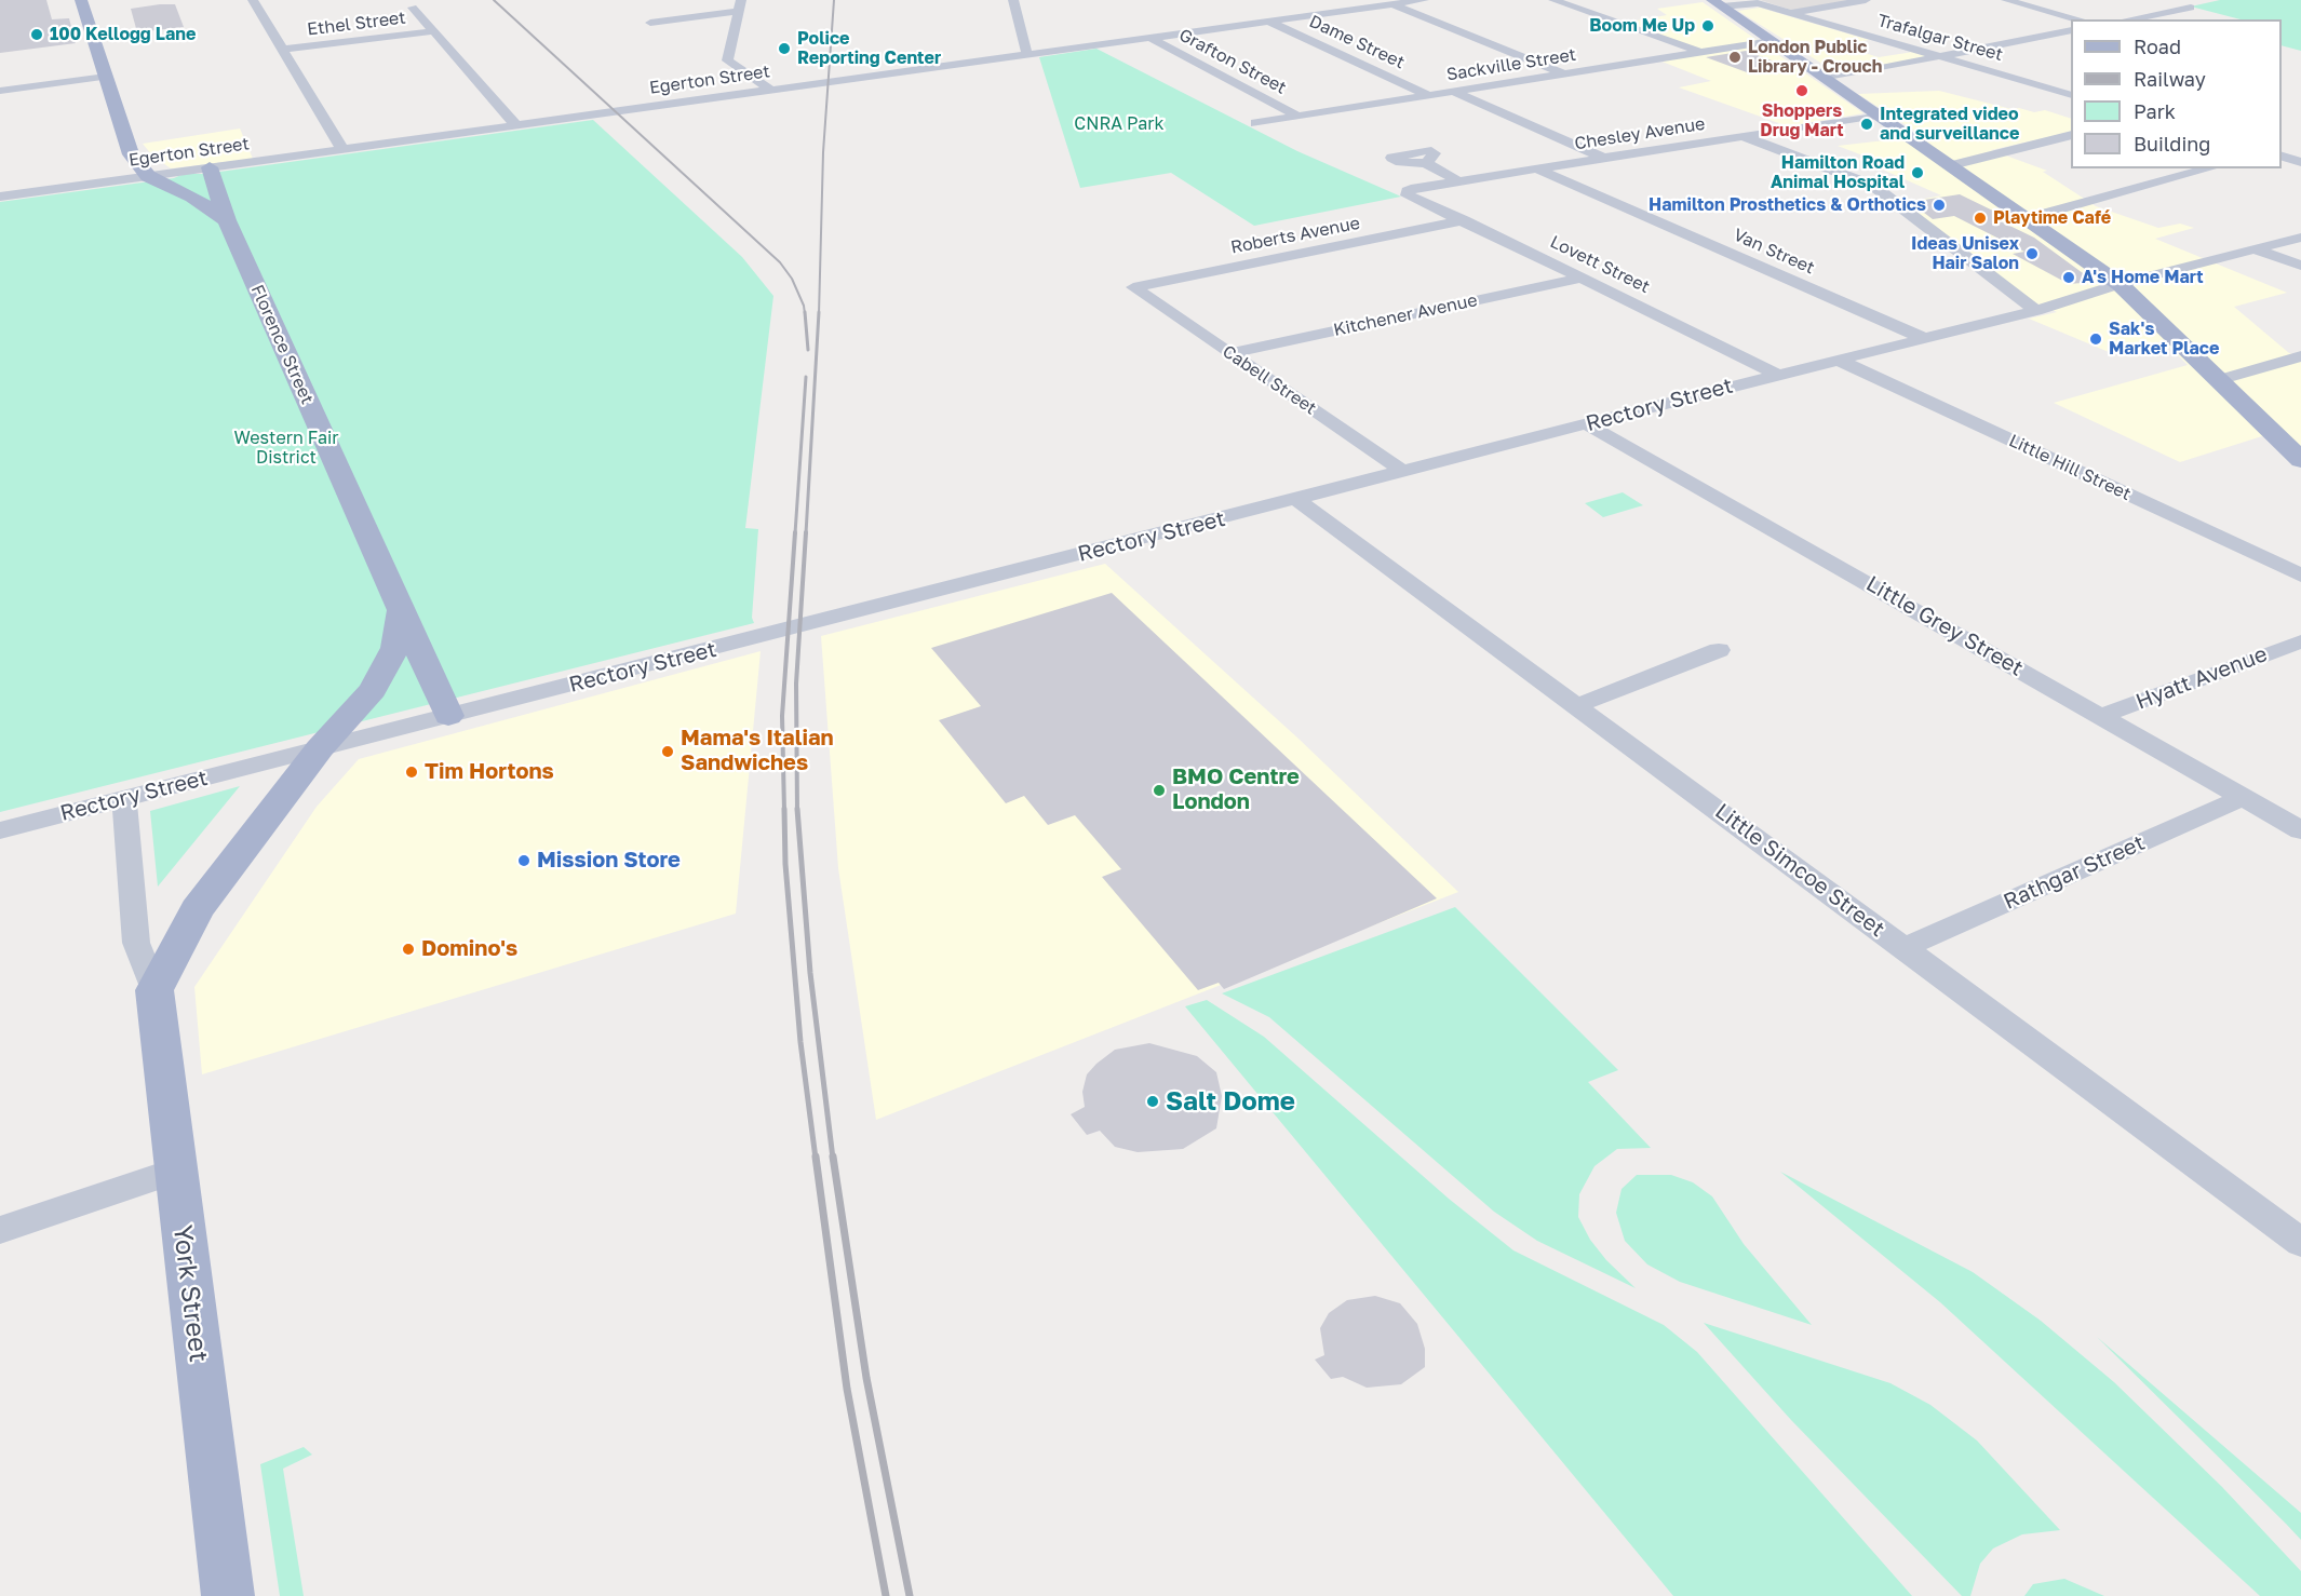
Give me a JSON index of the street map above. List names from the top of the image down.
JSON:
{
  "streets": {
    "main road": ["Florence Street", "York Street"],
    "street": [
      "Ethel Street",
      "Trafalgar Street",
      "Dame Street",
      "Grafton Street",
      "Sackville Street",
      "Egerton Street",
      "Chesley Avenue",
      "Roberts Avenue",
      "Van Street",
      "Lovett Street",
      "Kitchener Avenue",
      "Cabell Street",
      "Rectory Street",
      "Little Hill Street",
      "Little Grey Street",
      "Hyatt Avenue",
      "Little Simcoe Street",
      "Rathgar Street"
    ]
  },
  "crossings": [
    ["Dame Street", "Sackville Street"],
    ["Dame Street", "Egerton Street"],
    ["Grafton Street", "Sackville Street"],
    ["Grafton Street", "Egerton Street"],
    ["Egerton Street", "Florence Street"],
    ["Chesley Avenue", "Van Street"],
    ["Chesley Avenue", "Lovett Street"],
    ["Roberts Avenue", "Lovett Street"],
    ["Roberts Avenue", "Cabell Street"],
    ["Van Street", "Rectory Street"],
    ["Lovett Street", "Kitchener Avenue"],
    ["Lovett Street", "Rectory Street"],
    ["Kitchener Avenue", "Cabell Street"],
    ["Florence Street", "Rectory Street"],
    ["Cabell Street", "Rectory Street"],
    ["Rectory Street", "Little Hill Street"],
    ["Rectory Street", "Little Grey Street"],
    ["Rectory Street", "Little Simcoe Street"],
    ["Rectory Street", "York Street"],
    ["Little Grey Street", "Hyatt Avenue"],
    ["Little Grey Street", "Rathgar Street"],
    ["Little Simcoe Street", "Rathgar Street"]
  ],
  "parks": ["CNRA Park", "Western Fair District"],
  "places": [
    "Boom Me Up",
    "100 Kellogg Lane",
    "Police Reporting Center",
    "London Public Library - Crouch",
    "Shoppers Drug Mart",
    "Integrated video and surveillance",
    "Hamilton Road Animal Hospital",
    "Hamilton Prosthetics & Orthotics",
    "Playtime Café",
    "Ideas Unisex Hair Salon",
    "A's Home Mart",
    "Sak's Market Place",
    "Mama's Italian Sandwiches",
    "Tim Hortons",
    "BMO Centre London",
    "Mission Store",
    "Domino's",
    "Salt Dome"
  ],
  "legend": [
    "Road",
    "Railway",
    "Park",
    "Building"
  ]
}
